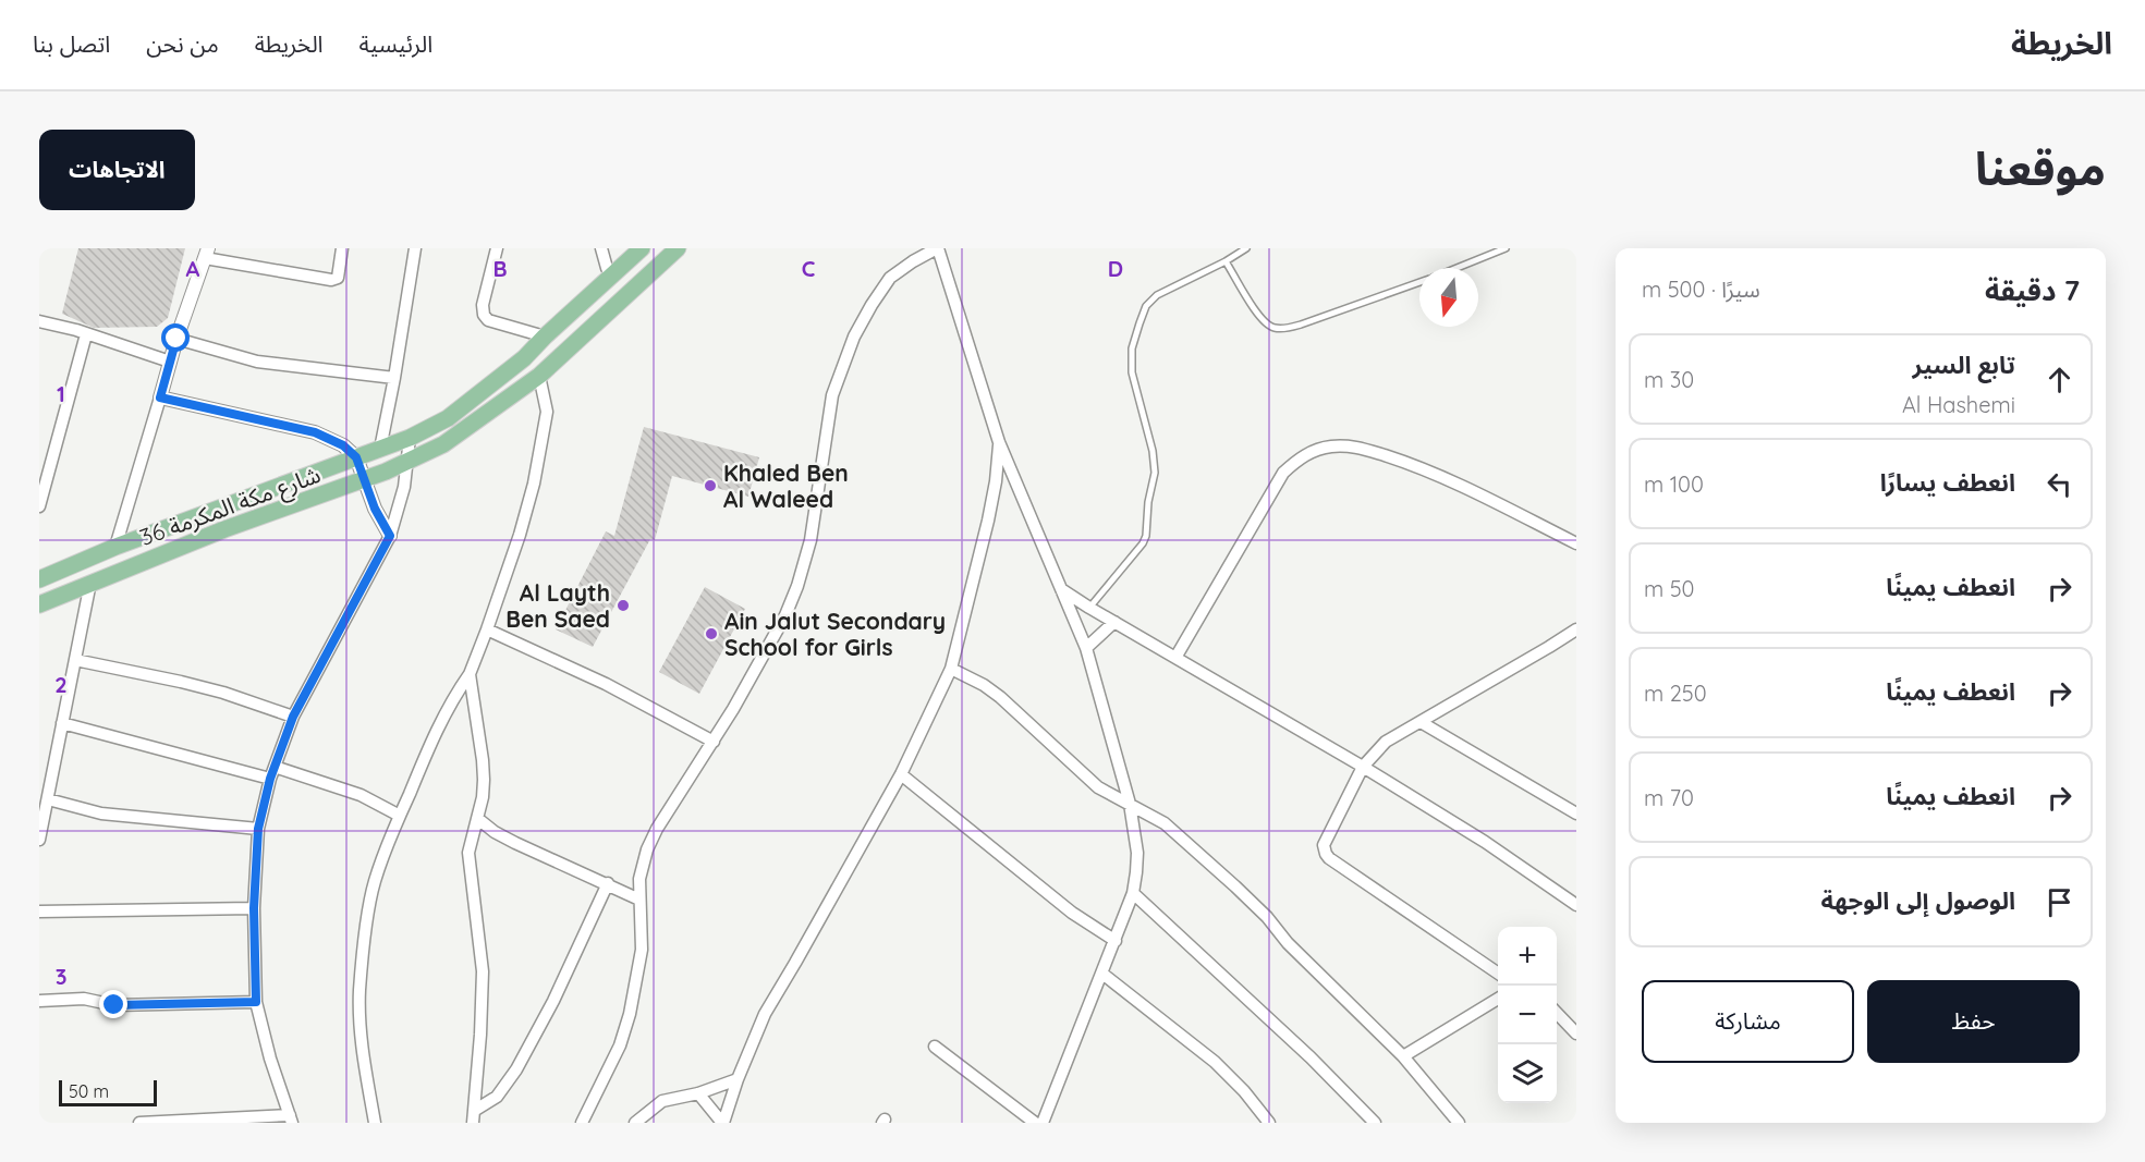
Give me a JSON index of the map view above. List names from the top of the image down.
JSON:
{
  "streets": {
    "main road": ["شارع مكة المكرمة 36"]
  },
  "places": ["Khaled Ben Al Waleed", "Al Layth Ben Saed", "Ain Jalut Secondary School for Girls"],
  "scale_bar": "50 m",
  "north": "bottom",
  "page": {
    "header": "الخريطة",
    "nav": [
      "الرئيسية",
      "الخريطة",
      "من نحن",
      "اتصل بنا"
    ],
    "title": "موقعنا",
    "buttons": [
      "الاتجاهات",
      ["حفظ", "مشاركة"]
    ],
    "heading": ["7 دقيقة", "سيرًا · 500 m"],
    "list": [
      ["تابع السير", "Al Hashemi", "30 m"],
      ["انعطف يسارًا", "100 m"],
      ["انعطف يمينًا", "50 m"],
      ["انعطف يمينًا", "250 m"],
      ["انعطف يمينًا", "70 m"],
      "الوصول إلى الوجهة"
    ],
    "map_buttons": ["+", "−"],
    "scale": "50 m"
  },
  "grid": {
    "columns": [
      "A",
      "B",
      "C",
      "D"
    ],
    "rows": ["1", "2", "3"]
  }
}
